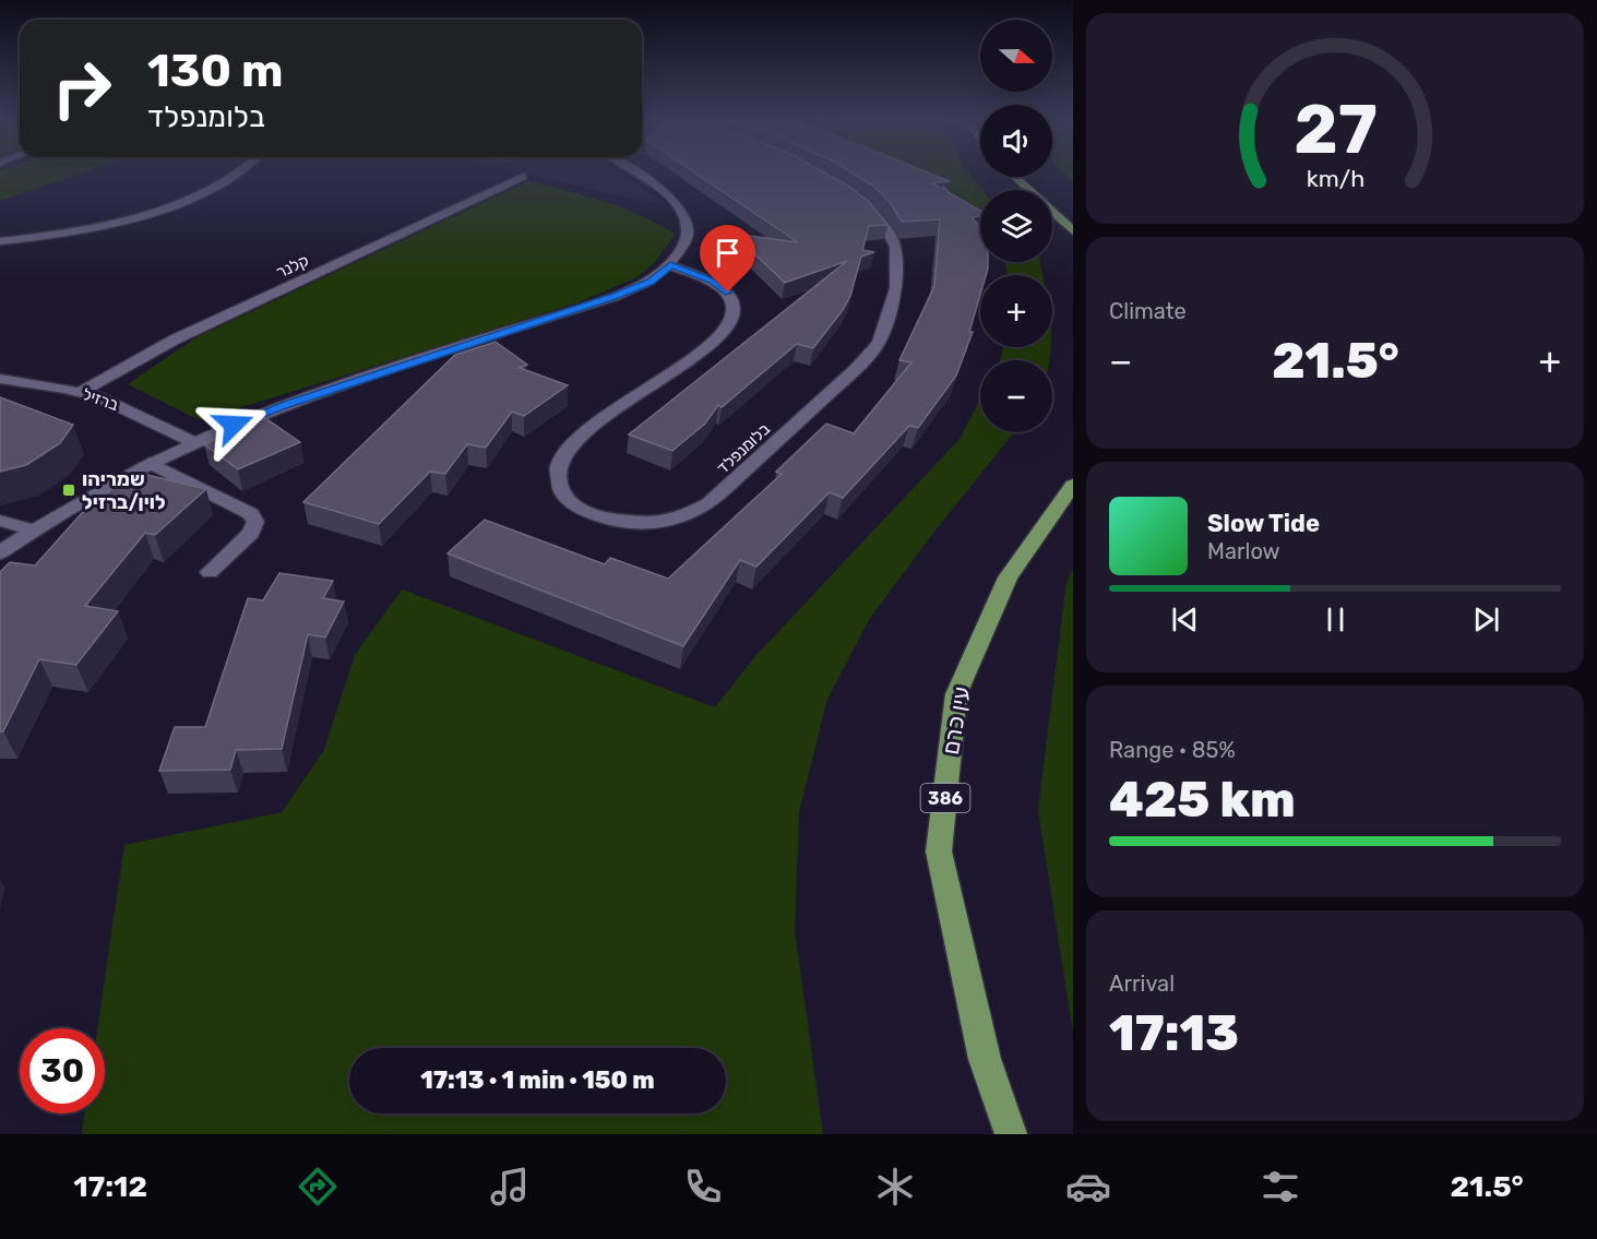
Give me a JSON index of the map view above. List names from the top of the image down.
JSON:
{
  "streets": {
    "main road": ["עין כרם", "386"],
    "street": ["קלנר", "ברזיל", "בלומנפלד"]
  },
  "crossings": [
    ["קלנר", "ברזיל"]
  ],
  "places": {
    "transit": ["שמריהו לוין/ברזיל"]
  },
  "north": "right",
  "page": {
    "map_buttons": ["+", "−"],
    "turn": ["130 m", "בלומנפלד"],
    "tile": [
      "Climate",
      ["Range · 85%", "425 km"],
      ["Arrival", "17:13"]
    ],
    "heat": ["−", "21.5°", "+"],
    "song": ["Slow Tide", "Marlow"],
    "limit": "30",
    "trip": "17:13 · 1 min · 150 m",
    "tabs": ["17:12", "21.5°"],
    "gauge": ["27", "km/h"]
  }
}
